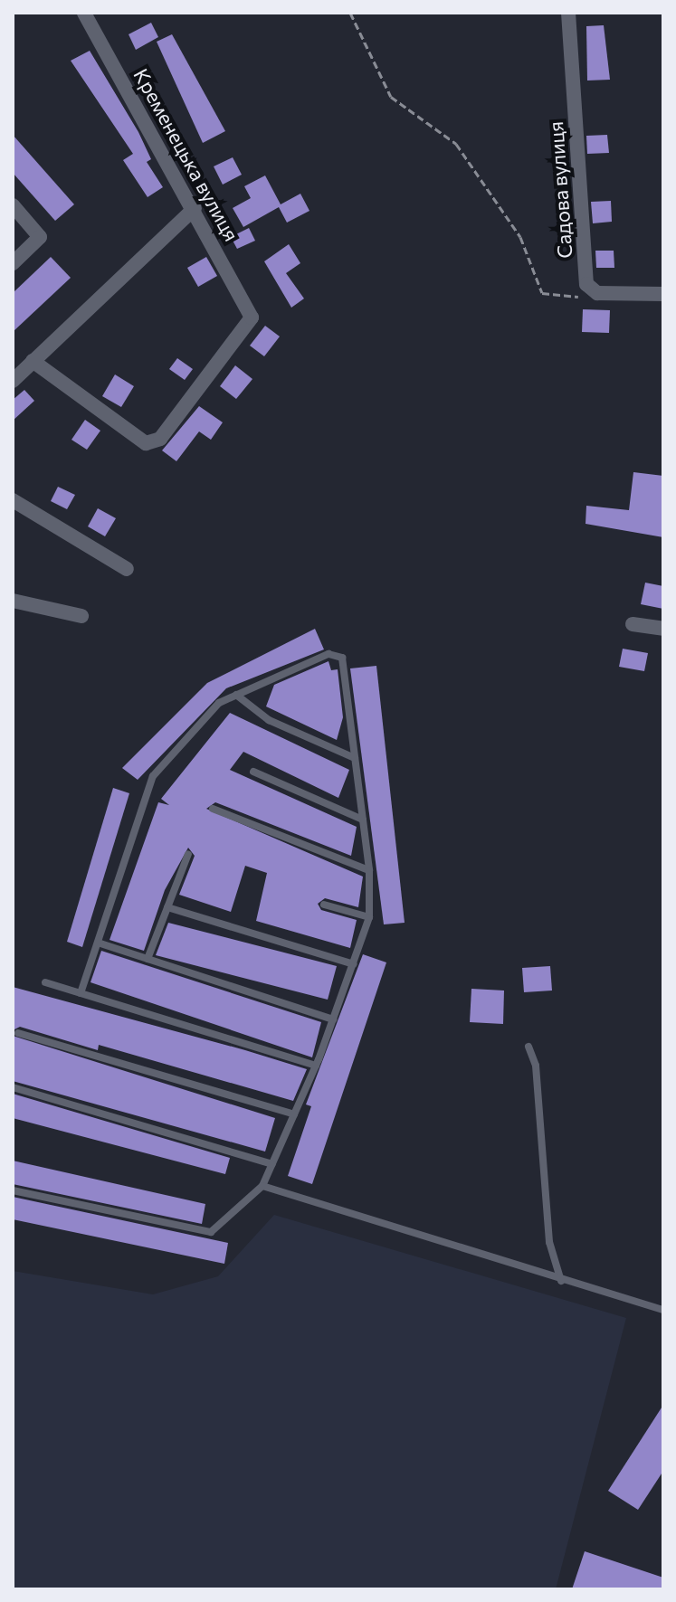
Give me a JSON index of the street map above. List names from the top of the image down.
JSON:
{
  "streets": {
    "street": ["Кременецька вулиця", "Садова вулиця"]
  }
}
